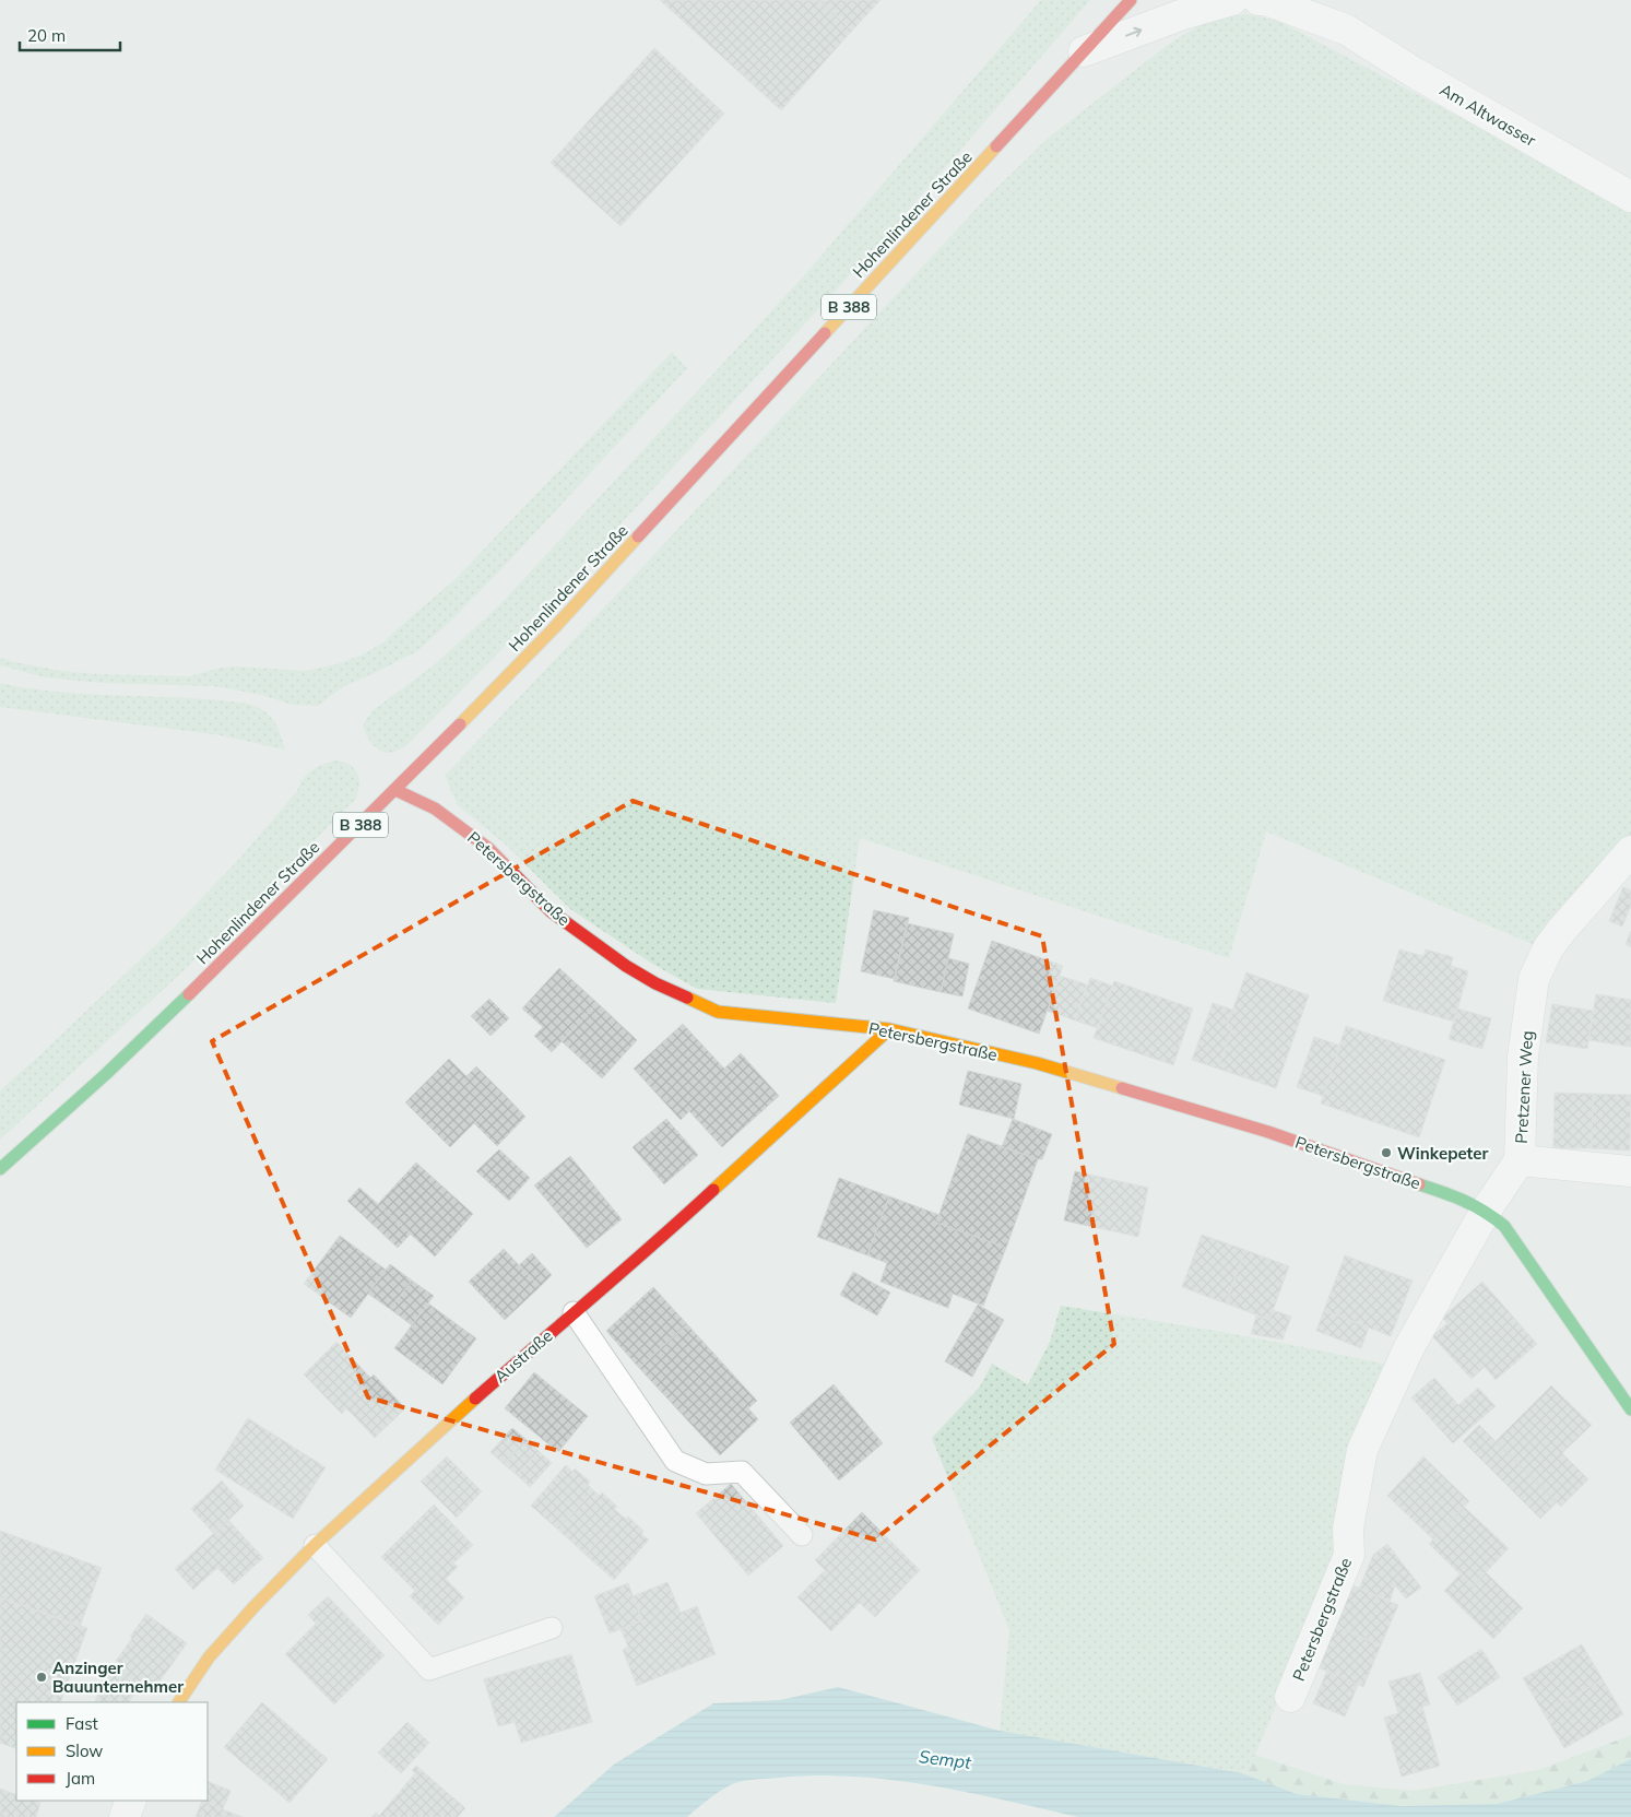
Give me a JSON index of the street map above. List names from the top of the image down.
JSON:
{
  "streets": {
    "street": [
      "Am Altwasser",
      "Hohenlindener Straße",
      "B 388",
      "Petersbergstraße",
      "Pretzener Weg",
      "Austraße"
    ]
  },
  "crossings": [
    ["Hohenlindener Straße", "Petersbergstraße"],
    ["Petersbergstraße", "Pretzener Weg"],
    ["Petersbergstraße", "Austraße"]
  ],
  "water": ["Sempt"],
  "places": ["Winkepeter", "Anzinger Bauunternehmer"],
  "legend": ["Fast", "Slow", "Jam"],
  "scale_bar": "20 m"
}
